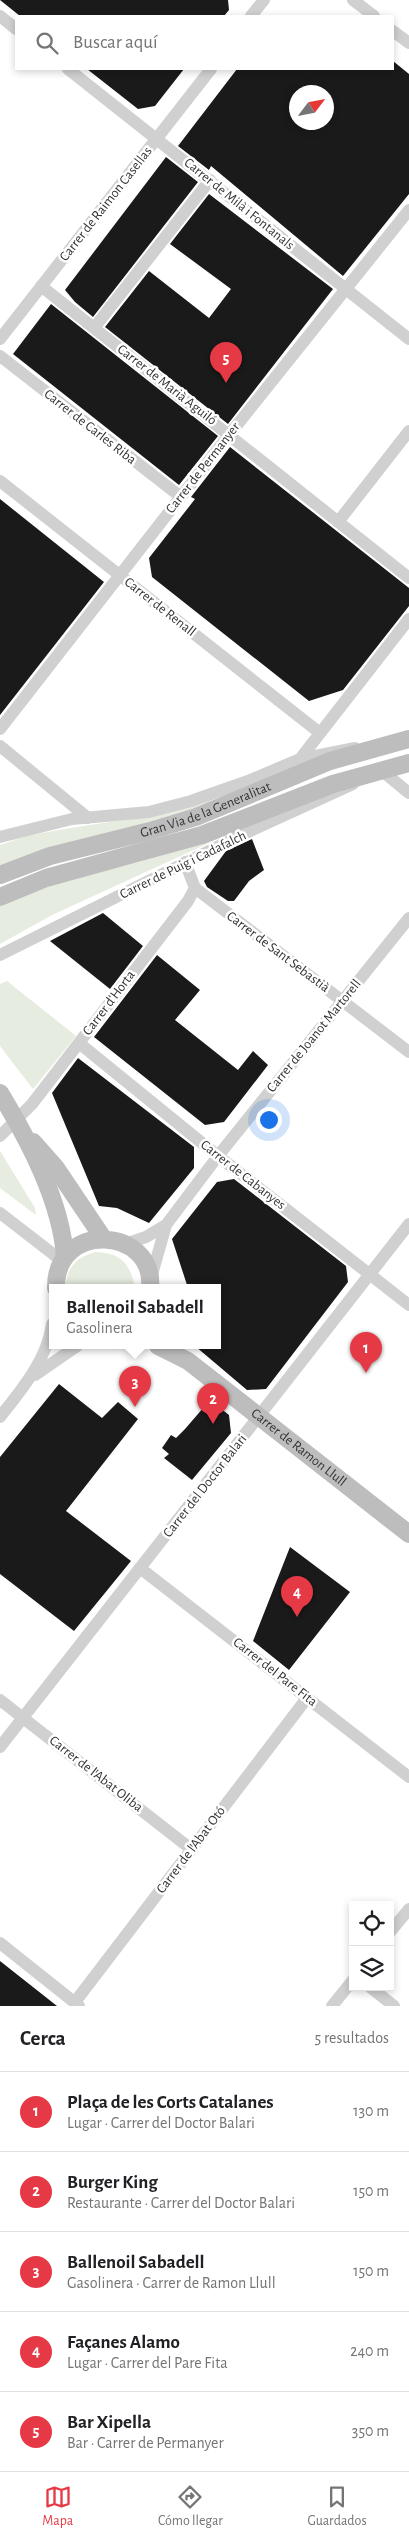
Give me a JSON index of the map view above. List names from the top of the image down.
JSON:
{
  "streets": {
    "street": [
      "Carrer de Raimon Casellas",
      "Carrer de Milà i Fontanals",
      "Carrer de Marià Aguiló",
      "Carrer de Carles Riba",
      "Carrer de Permanyer",
      "Carrer de Renall",
      "Gran Via de la Generalitat",
      "Carrer de Puig i Cadafalch",
      "Carrer de Sant Sebastià",
      "Carrer d'Horta",
      "Carrer de Joanot Martorell",
      "Carrer de Cabanyes",
      "Carrer de Ramon Llull",
      "Carrer del Doctor Balari",
      "Carrer del Pare Fita",
      "Carrer de l'Abat Oliba",
      "Carrer de l'Abat Otó"
    ]
  },
  "crossings": [
    ["Carrer de Raimon Casellas", "Carrer de Milà i Fontanals"],
    ["Carrer de Raimon Casellas", "Carrer de Marià Aguiló"],
    ["Carrer de Milà i Fontanals", "Carrer de Permanyer"],
    ["Carrer de Marià Aguiló", "Carrer de Permanyer"],
    ["Carrer de Carles Riba", "Carrer de Permanyer"],
    ["Carrer de Permanyer", "Carrer de Renall"],
    ["Gran Via de la Generalitat", "Carrer de Puig i Cadafalch"],
    ["Carrer de Sant Sebastià", "Carrer d'Horta"],
    ["Carrer de Sant Sebastià", "Carrer de Joanot Martorell"],
    ["Carrer d'Horta", "Carrer de Cabanyes"],
    ["Carrer de Joanot Martorell", "Carrer de Cabanyes"],
    ["Carrer de Cabanyes", "Carrer del Doctor Balari"],
    ["Carrer de Ramon Llull", "Carrer del Doctor Balari"],
    ["Carrer del Doctor Balari", "Carrer del Pare Fita"],
    ["Carrer del Doctor Balari", "Carrer de l'Abat Oliba"],
    ["Carrer del Pare Fita", "Carrer de l'Abat Otó"],
    ["Carrer de l'Abat Oliba", "Carrer de l'Abat Otó"]
  ],
  "north": "top right",
  "page": {
    "search": "Buscar aquí",
    "pins": [
      "5",
      "1",
      "3",
      "2",
      "4"
    ],
    "popup": ["Ballenoil Sabadell", "Gasolinera"],
    "heading": ["Cerca", "5 resultados"],
    "list": [
      {
        "mark": "1",
        "name": "Plaça de les Corts Catalanes",
        "note": "Lugar · Carrer del Doctor Balari",
        "value": "130 m"
      },
      {
        "mark": "2",
        "name": "Burger King",
        "note": "Restaurante · Carrer del Doctor Balari",
        "value": "150 m"
      },
      {
        "mark": "3",
        "name": "Ballenoil Sabadell",
        "note": "Gasolinera · Carrer de Ramon Llull",
        "value": "150 m"
      },
      {
        "mark": "4",
        "name": "Façanes Alamo",
        "note": "Lugar · Carrer del Pare Fita",
        "value": "240 m"
      },
      {
        "mark": "5",
        "name": "Bar Xipella",
        "note": "Bar · Carrer de Permanyer",
        "value": "350 m"
      }
    ],
    "nav": ["Mapa", "Cómo llegar", "Guardados"]
  }
}
